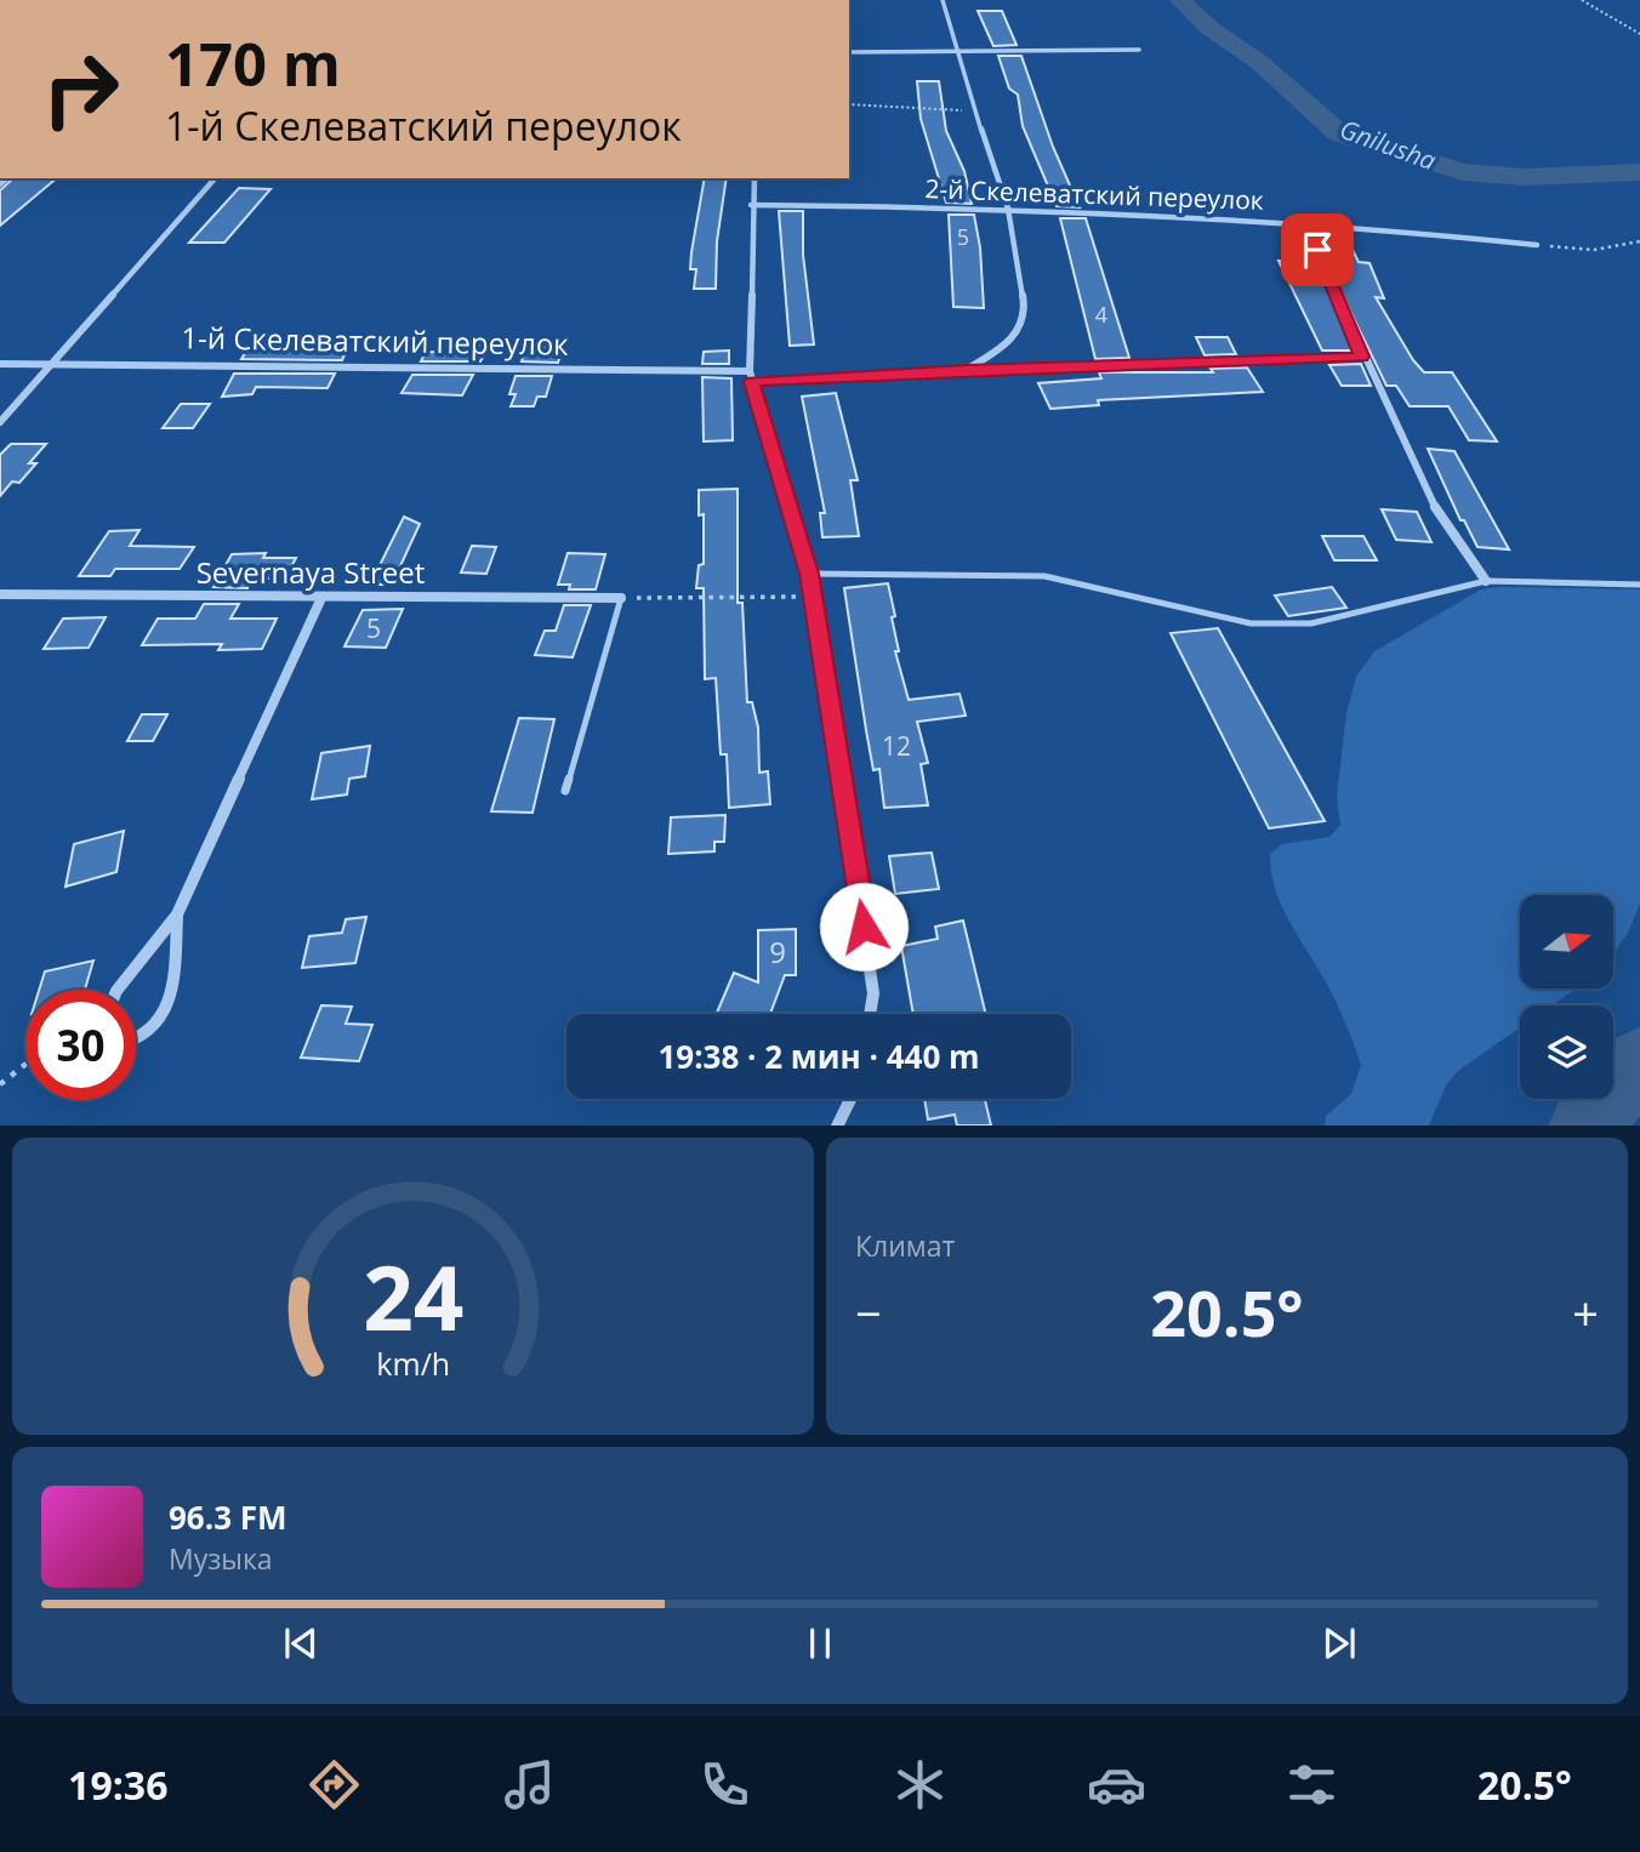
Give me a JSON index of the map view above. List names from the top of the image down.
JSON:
{
  "streets": {
    "street": ["2-й Скелеватский переулок", "1-й Скелеватский переулок", "Severnaya Street"]
  },
  "water": ["Gnilusha"],
  "house_numbers": [
    "5",
    "4",
    "5",
    "12",
    "9"
  ],
  "north": "right",
  "page": {
    "turn": ["170 m", "1-й Скелеватский переулок"],
    "limit": "30",
    "trip": "19:38 · 2 мин · 440 m",
    "tile": "Климат",
    "heat": ["−", "20.5°", "+"],
    "song": ["96.3 FM", "Музыка"],
    "tabs": ["19:36", "20.5°"],
    "gauge": ["24", "km/h"]
  }
}
